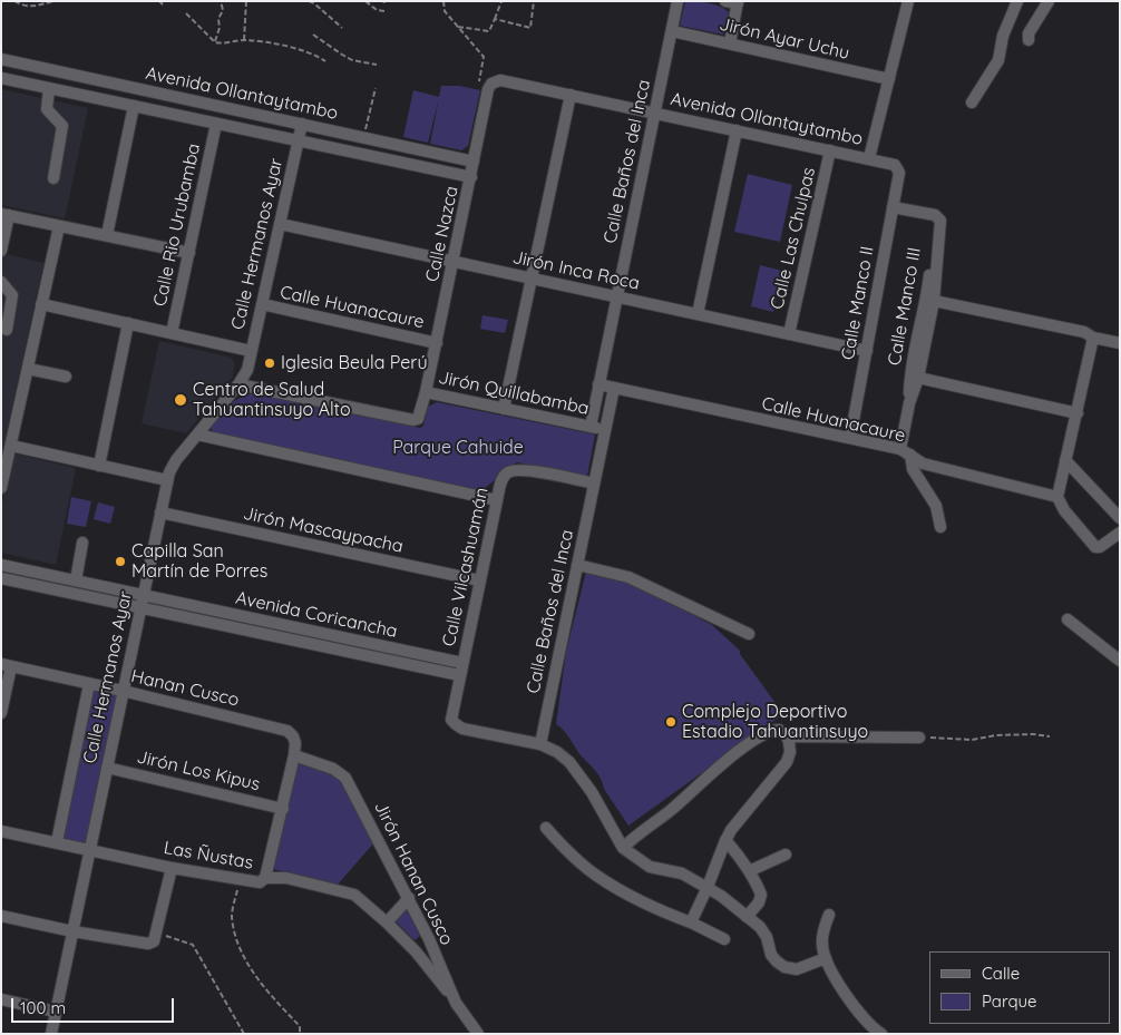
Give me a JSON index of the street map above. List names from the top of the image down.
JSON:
{
  "streets": {
    "street": [
      "Jirón Ayar Uchu",
      "Avenida Ollantaytambo",
      "Calle Baños del Inca",
      "Calle Rio Urubamba",
      "Calle Nazca",
      "Calle Las Chulpas",
      "Calle Hermanos Ayar",
      "Jirón Inca Roca",
      "Calle Manco II",
      "Calle Manco III",
      "Calle Huanacaure",
      "Jirón Quillabamba",
      "Jirón Mascaypacha",
      "Calle Vilcashuamán",
      "Avenida Coricancha",
      "Hanan Cusco",
      "Jirón Los Kipus",
      "Las Ñustas",
      "Jirón Hanan Cusco"
    ]
  },
  "crossings": [
    ["Jirón Ayar Uchu", "Calle Baños del Inca"],
    ["Avenida Ollantaytambo", "Calle Baños del Inca"],
    ["Avenida Ollantaytambo", "Calle Rio Urubamba"],
    ["Avenida Ollantaytambo", "Calle Nazca"],
    ["Avenida Ollantaytambo", "Calle Las Chulpas"],
    ["Avenida Ollantaytambo", "Calle Hermanos Ayar"],
    ["Avenida Ollantaytambo", "Calle Manco II"],
    ["Calle Baños del Inca", "Jirón Inca Roca"],
    ["Calle Baños del Inca", "Calle Huanacaure"],
    ["Calle Baños del Inca", "Jirón Quillabamba"],
    ["Calle Baños del Inca", "Calle Vilcashuamán"],
    ["Calle Nazca", "Jirón Inca Roca"],
    ["Calle Nazca", "Calle Huanacaure"],
    ["Calle Nazca", "Jirón Quillabamba"],
    ["Calle Las Chulpas", "Jirón Inca Roca"],
    ["Calle Hermanos Ayar", "Jirón Inca Roca"],
    ["Calle Hermanos Ayar", "Calle Huanacaure"],
    ["Calle Hermanos Ayar", "Jirón Quillabamba"],
    ["Calle Hermanos Ayar", "Jirón Mascaypacha"],
    ["Calle Hermanos Ayar", "Avenida Coricancha"],
    ["Calle Hermanos Ayar", "Hanan Cusco"],
    ["Calle Hermanos Ayar", "Jirón Los Kipus"],
    ["Calle Hermanos Ayar", "Las Ñustas"],
    ["Jirón Inca Roca", "Calle Manco II"],
    ["Calle Manco II", "Calle Huanacaure"],
    ["Calle Manco III", "Calle Huanacaure"],
    ["Jirón Mascaypacha", "Calle Vilcashuamán"],
    ["Calle Vilcashuamán", "Avenida Coricancha"],
    ["Hanan Cusco", "Las Ñustas"],
    ["Jirón Los Kipus", "Las Ñustas"],
    ["Las Ñustas", "Jirón Hanan Cusco"]
  ],
  "parks": ["Parque Cahuide"],
  "places": [
    "Iglesia Beula Perú",
    "Centro de Salud Tahuantinsuyo Alto",
    "Capilla San Martín de Porres",
    "Complejo Deportivo Estadio Tahuantinsuyo"
  ],
  "legend": ["Calle", "Parque"],
  "scale_bar": "100 m"
}
